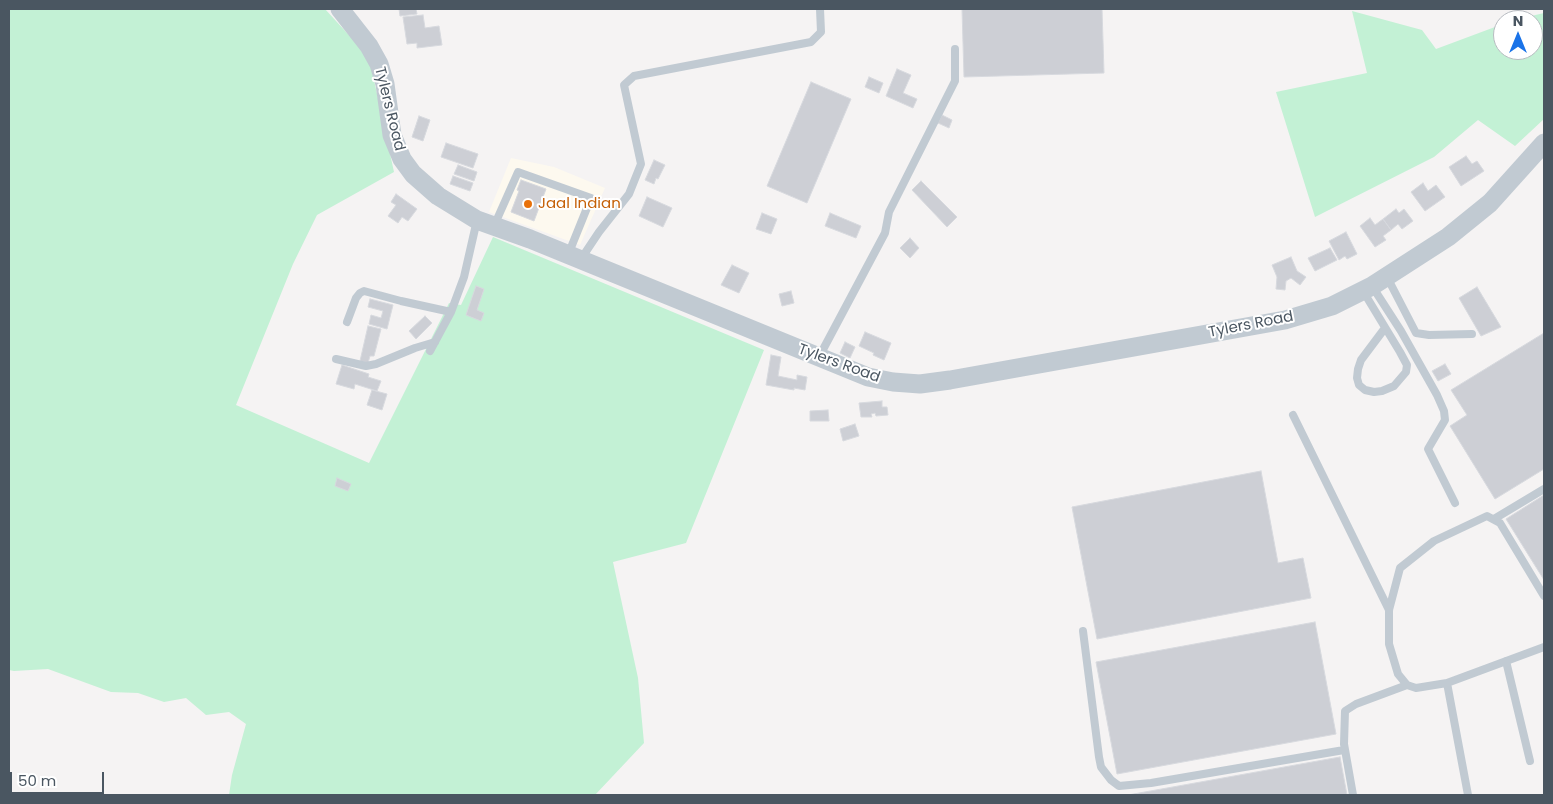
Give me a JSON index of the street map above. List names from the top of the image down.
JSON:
{
  "streets": {
    "street": ["Tylers Road"]
  },
  "places": ["Jaal Indian"],
  "scale_bar": "50 m",
  "north": "top"
}
